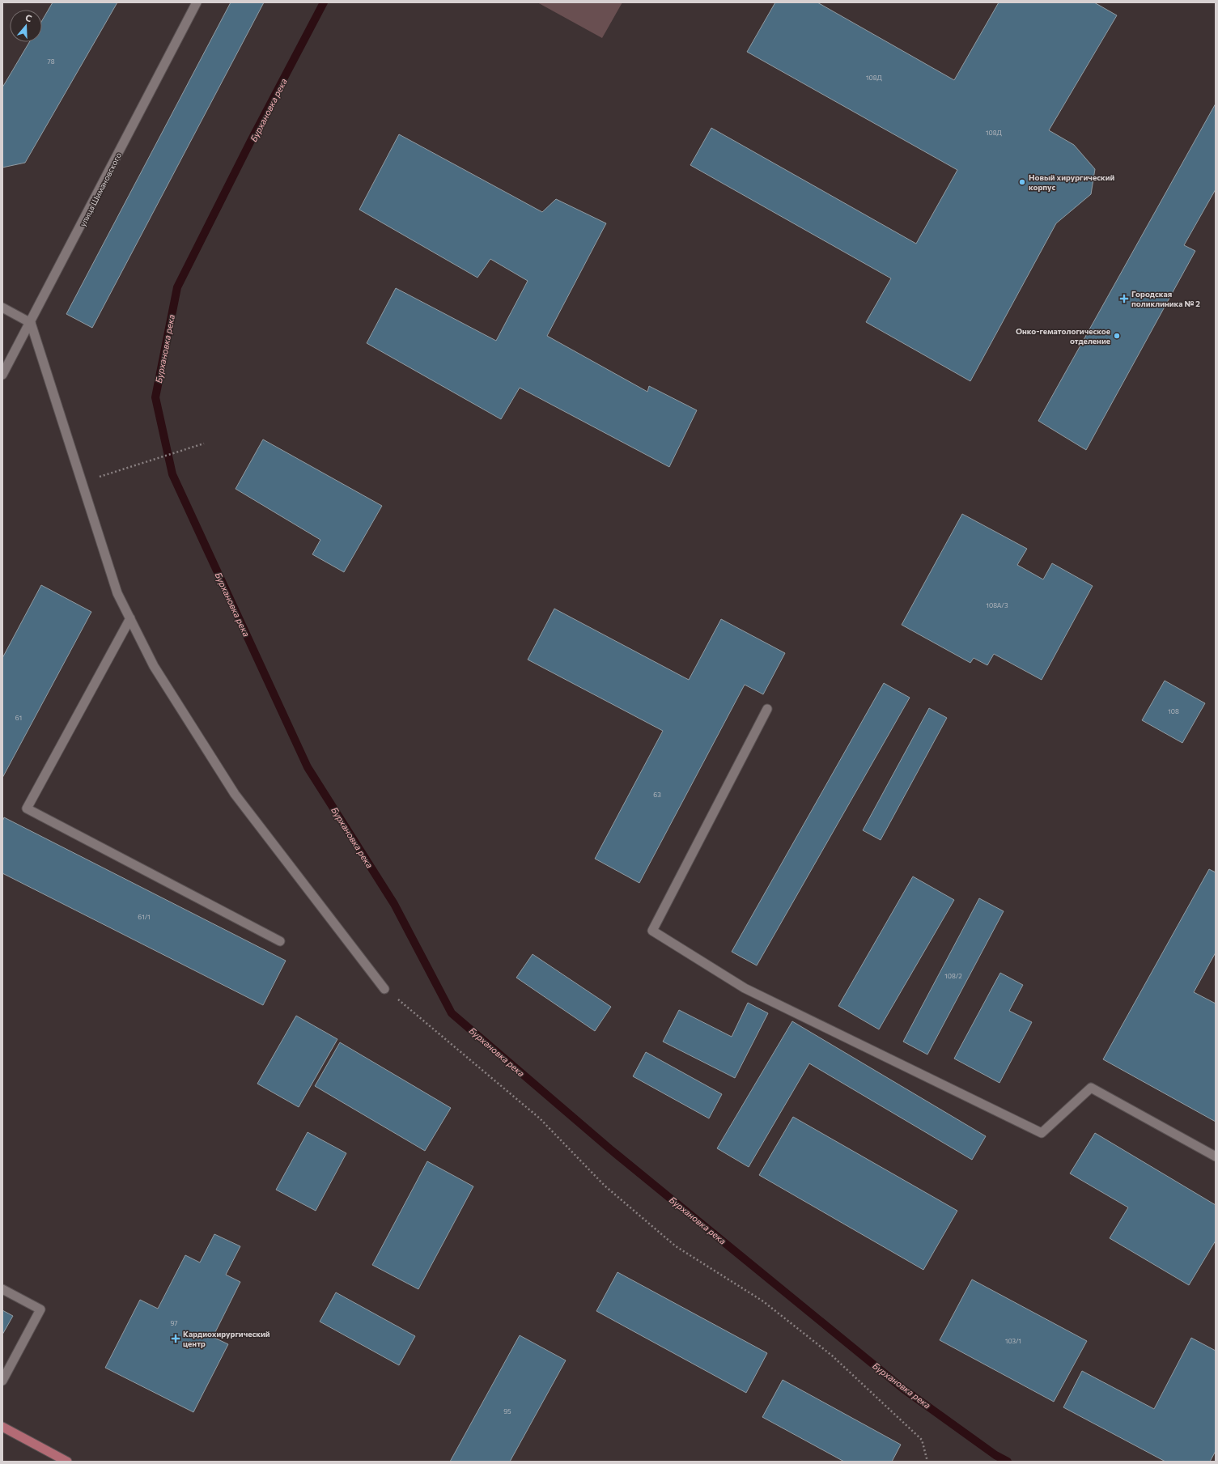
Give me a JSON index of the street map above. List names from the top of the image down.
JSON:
{
  "streets": {
    "street": ["улица Шимановского"]
  },
  "water": ["Бурхановка река"],
  "places": {
    "other": ["Новый хирургический корпус", "Онко-гематологическое отделение"],
    "health": ["Городская поликлиника № 2", "Кардиохирургический центр"]
  },
  "house_numbers": [
    "78",
    "108Д",
    "108Д",
    "108А/3",
    "108",
    "61",
    "63",
    "61/1",
    "108/2",
    "97",
    "103/1",
    "95"
  ],
  "north": "top"
}
